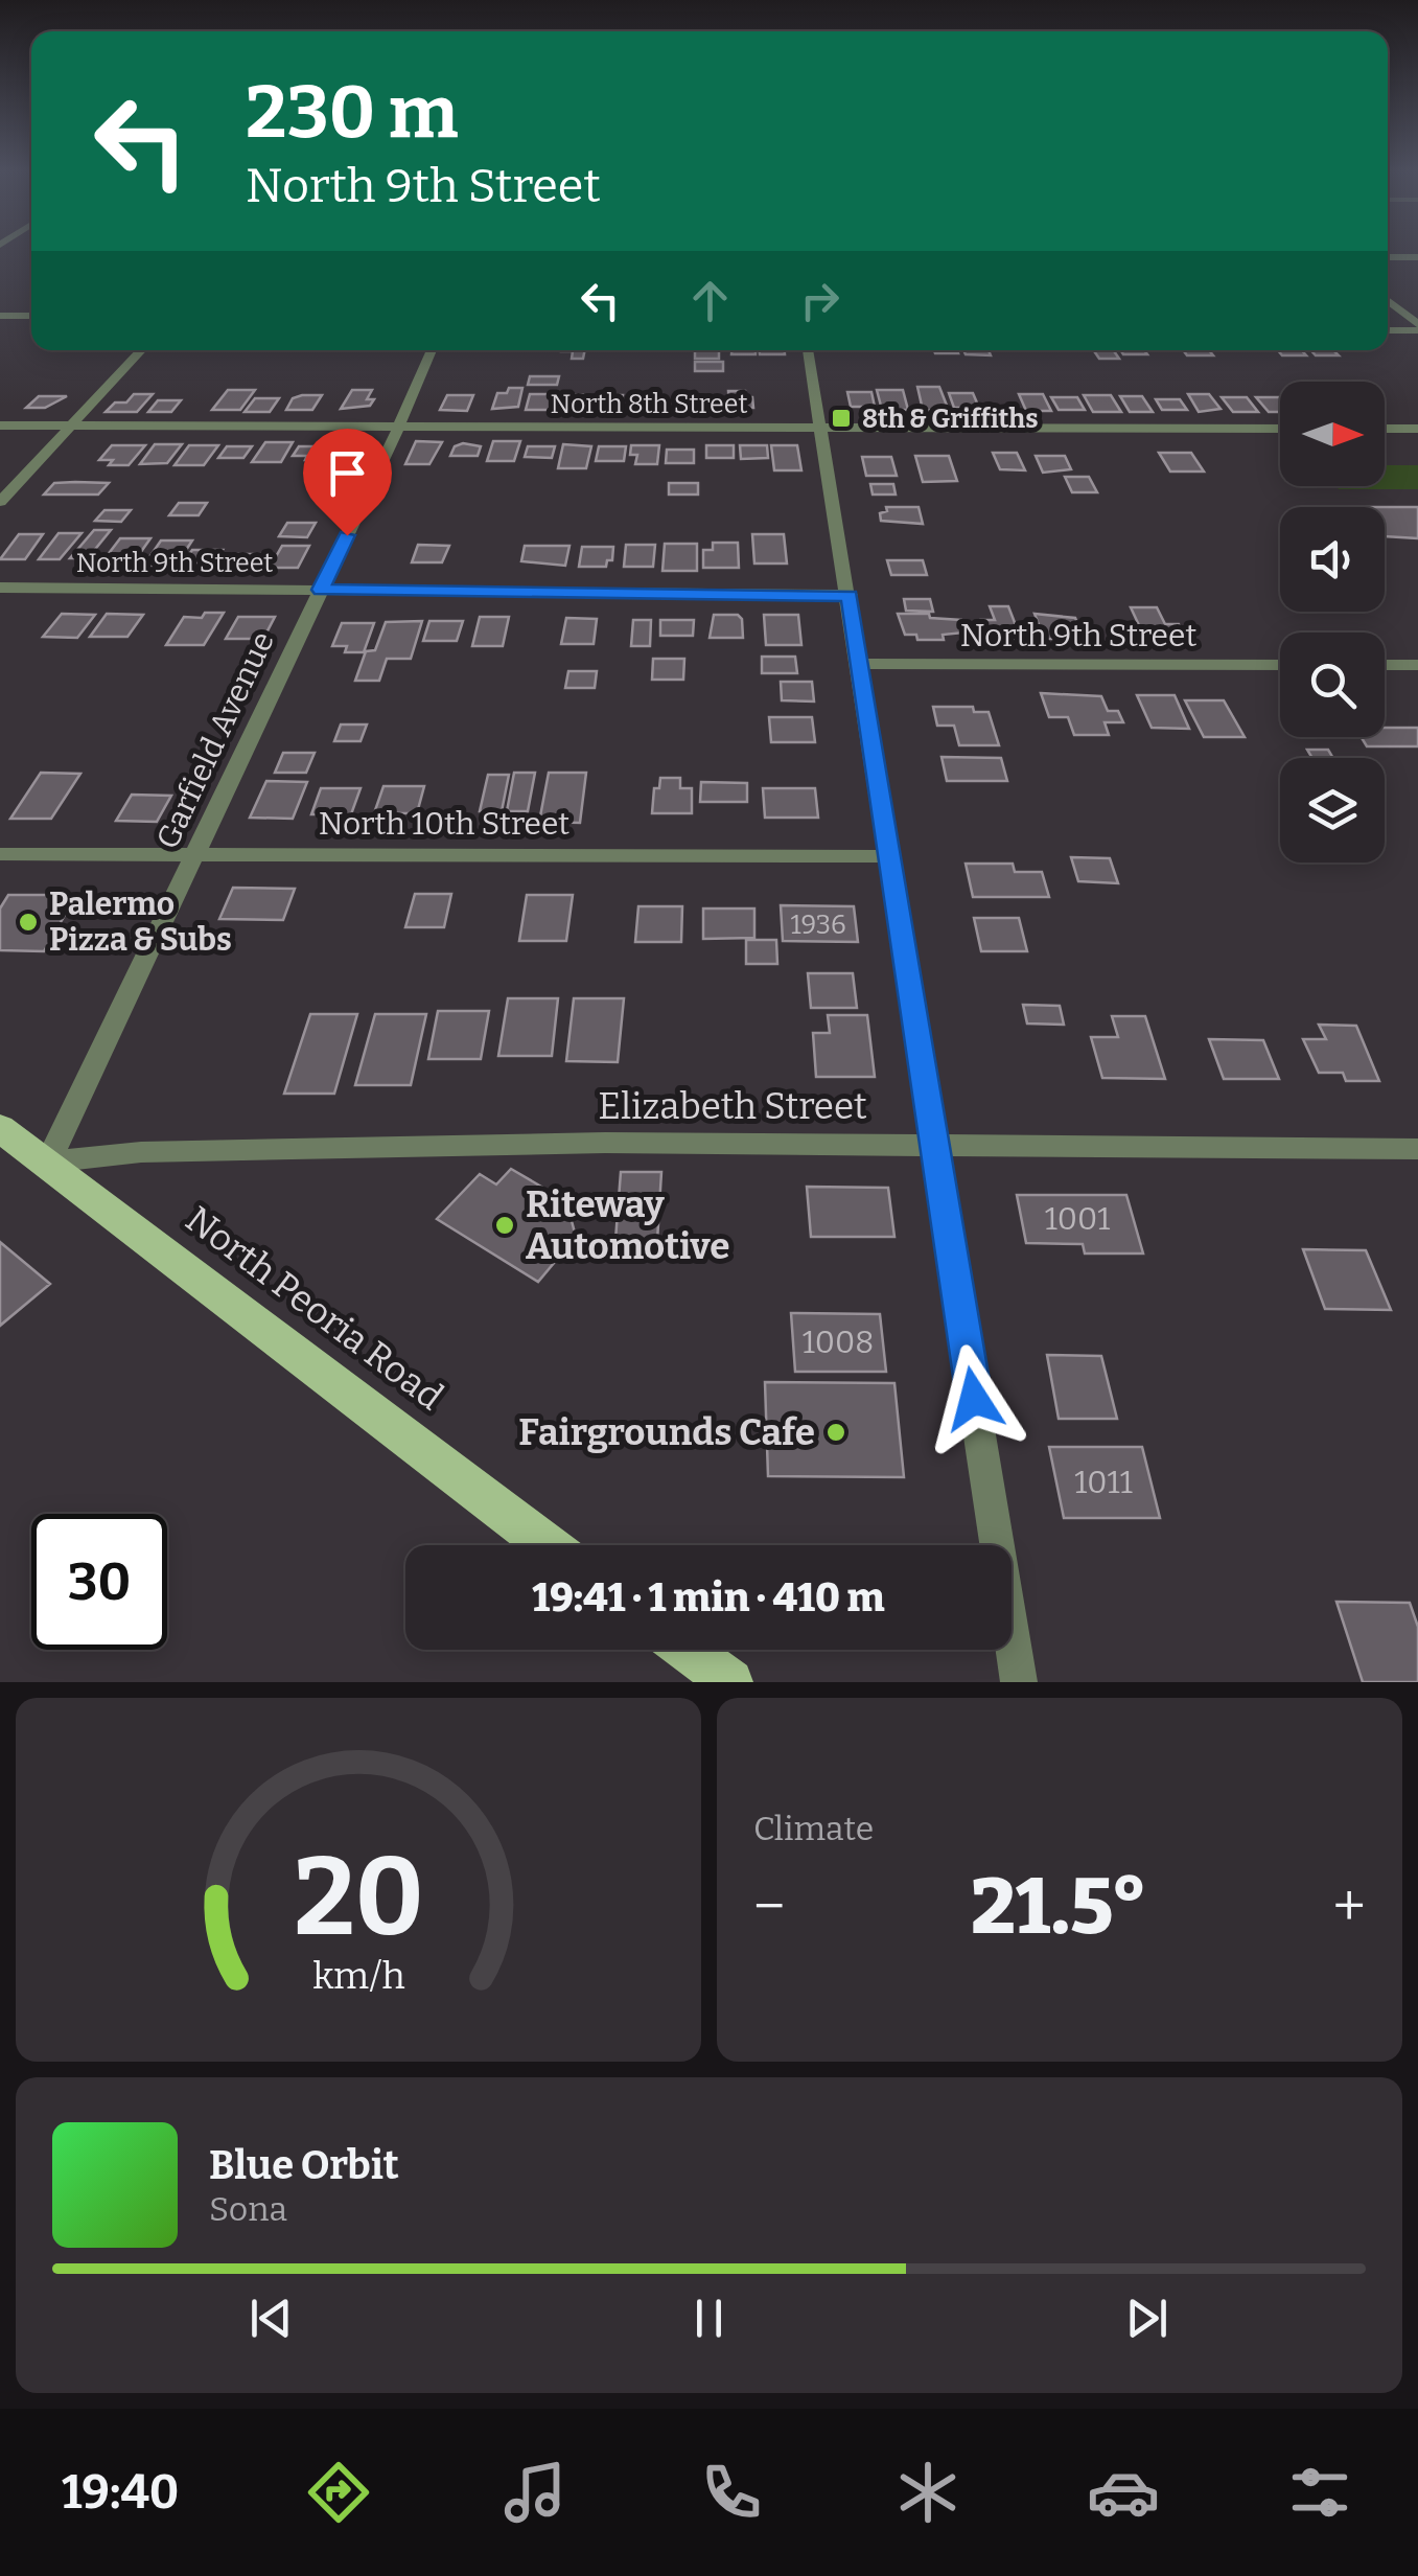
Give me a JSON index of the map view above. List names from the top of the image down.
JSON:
{
  "streets": {
    "main road": ["North Peoria Road"],
    "street": [
      "North 8th Street",
      "North 9th Street",
      "Garfield Avenue",
      "North 10th Street",
      "Elizabeth Street"
    ]
  },
  "crossings": [
    ["North 8th Street", "Garfield Avenue"],
    ["North 9th Street", "Garfield Avenue"],
    ["Garfield Avenue", "North 10th Street"],
    ["Garfield Avenue", "Elizabeth Street"],
    ["Garfield Avenue", "North Peoria Road"],
    ["Elizabeth Street", "North Peoria Road"]
  ],
  "places": {
    "transit": ["8th & Griffiths"],
    "other": ["Palermo Pizza & Subs", "Riteway Automotive", "Fairgrounds Cafe"]
  },
  "house_numbers": [
    "1936",
    "1001",
    "1008",
    "1011"
  ],
  "north": "right",
  "page": {
    "turn": ["230 m", "North 9th Street"],
    "limit": "30",
    "trip": "19:41 · 1 min · 410 m",
    "tile": "Climate",
    "heat": ["−", "21.5°", "+"],
    "song": ["Blue Orbit", "Sona"],
    "tabs": "19:40",
    "gauge": ["20", "km/h"]
  }
}
